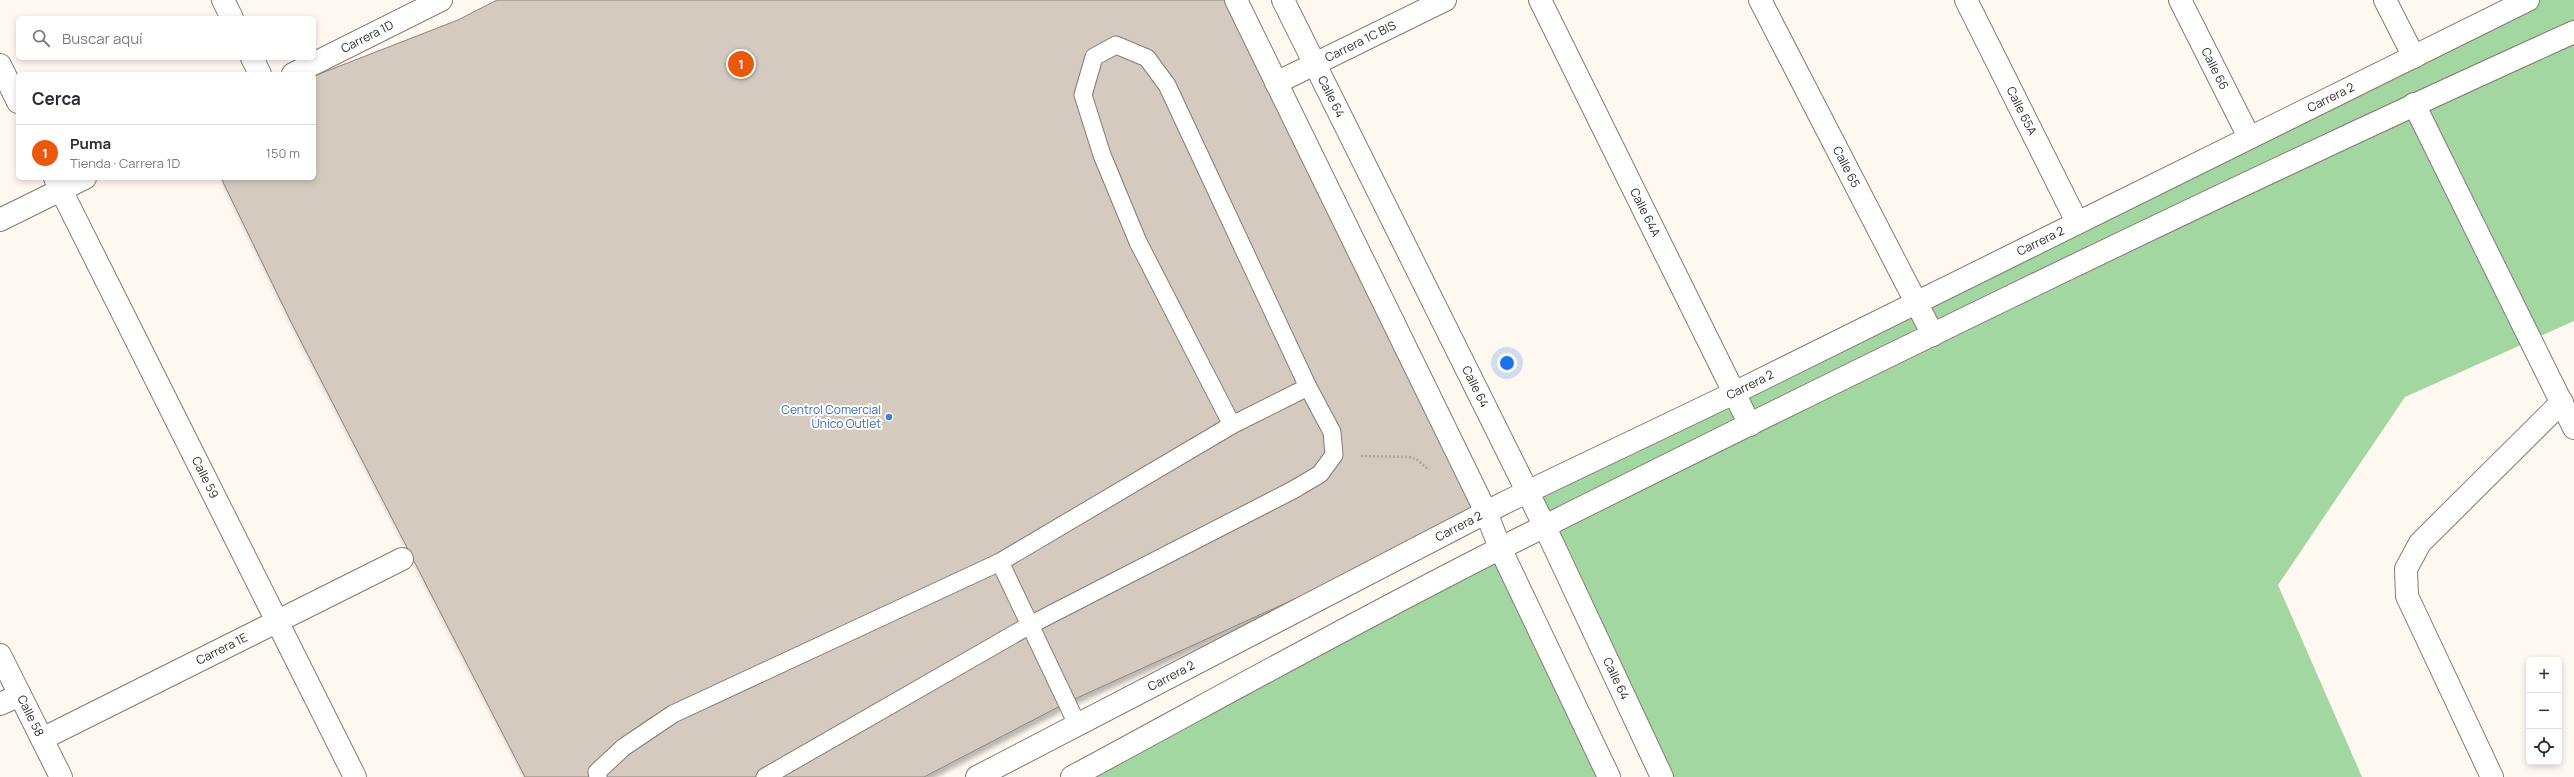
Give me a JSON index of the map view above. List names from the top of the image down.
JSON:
{
  "streets": {
    "main road": [
      "Carrera 1D",
      "Carrera 1C BIS",
      "Calle 66",
      "Calle 64",
      "Carrera 2",
      "Calle 65A",
      "Calle 65",
      "Calle 64A",
      "Calle 59",
      "Carrera 1E",
      "Calle 58"
    ]
  },
  "crossings": [
    ["Carrera 1C BIS", "Calle 64"],
    ["Calle 66", "Carrera 2"],
    ["Calle 64", "Carrera 2"],
    ["Carrera 2", "Calle 65A"],
    ["Carrera 2", "Calle 65"],
    ["Carrera 2", "Calle 64A"],
    ["Calle 59", "Carrera 1E"],
    ["Carrera 1E", "Calle 58"]
  ],
  "places": ["Centrol Comercial Único Outlet"],
  "page": {
    "search": "Buscar aquí",
    "pins": "1",
    "heading": "Cerca",
    "list": [
      {
        "mark": "1",
        "name": "Puma",
        "note": "Tienda · Carrera 1D",
        "value": "150 m"
      }
    ],
    "map_buttons": ["+", "−"]
  }
}
